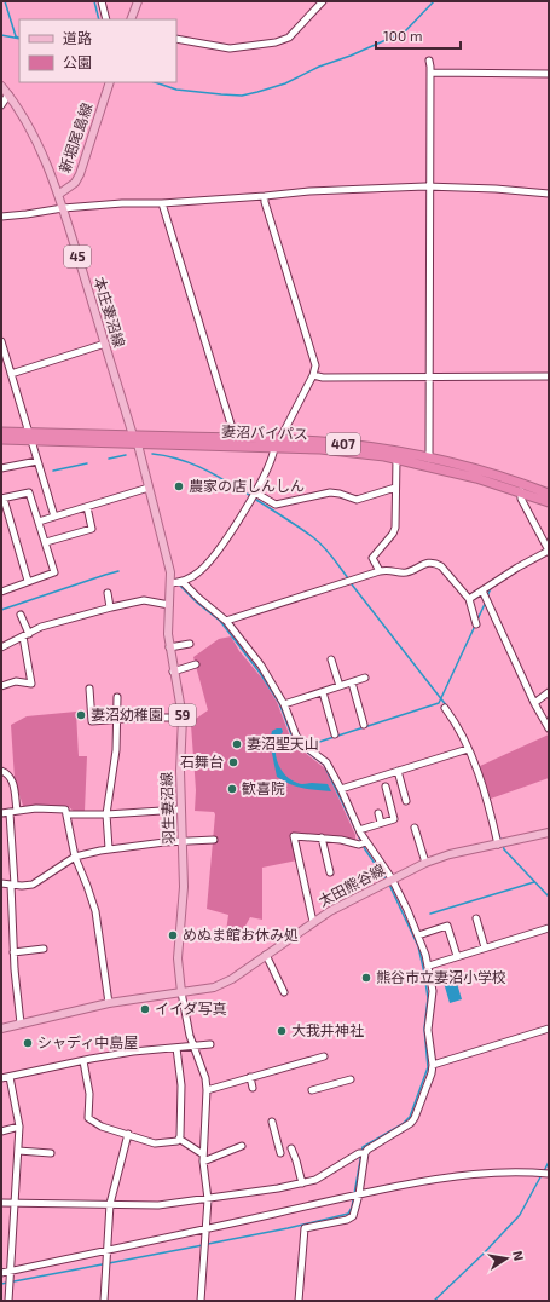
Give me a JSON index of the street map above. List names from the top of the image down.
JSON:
{
  "streets": {
    "highway": ["妻沼バイパス", "407"],
    "main road": [
      "新堀尾島線",
      "45",
      "本庄妻沼線",
      "59",
      "羽生妻沼線",
      "太田熊谷線"
    ]
  },
  "crossings": [
    ["新堀尾島線", "本庄妻沼線"],
    ["本庄妻沼線", "妻沼バイパス"],
    ["本庄妻沼線", "羽生妻沼線"],
    ["妻沼バイパス", "羽生妻沼線"],
    ["羽生妻沼線", "太田熊谷線"]
  ],
  "places": [
    "農家の店しんしん",
    "妻沼幼稚園",
    "妻沼聖天山",
    "石舞台",
    "歓喜院",
    "めぬま館お休み処",
    "熊谷市立妻沼小学校",
    "イイダ写真",
    "大我井神社",
    "シャディ中島屋"
  ],
  "legend": ["道路", "公園"],
  "scale_bar": "100 m",
  "north": "right"
}
